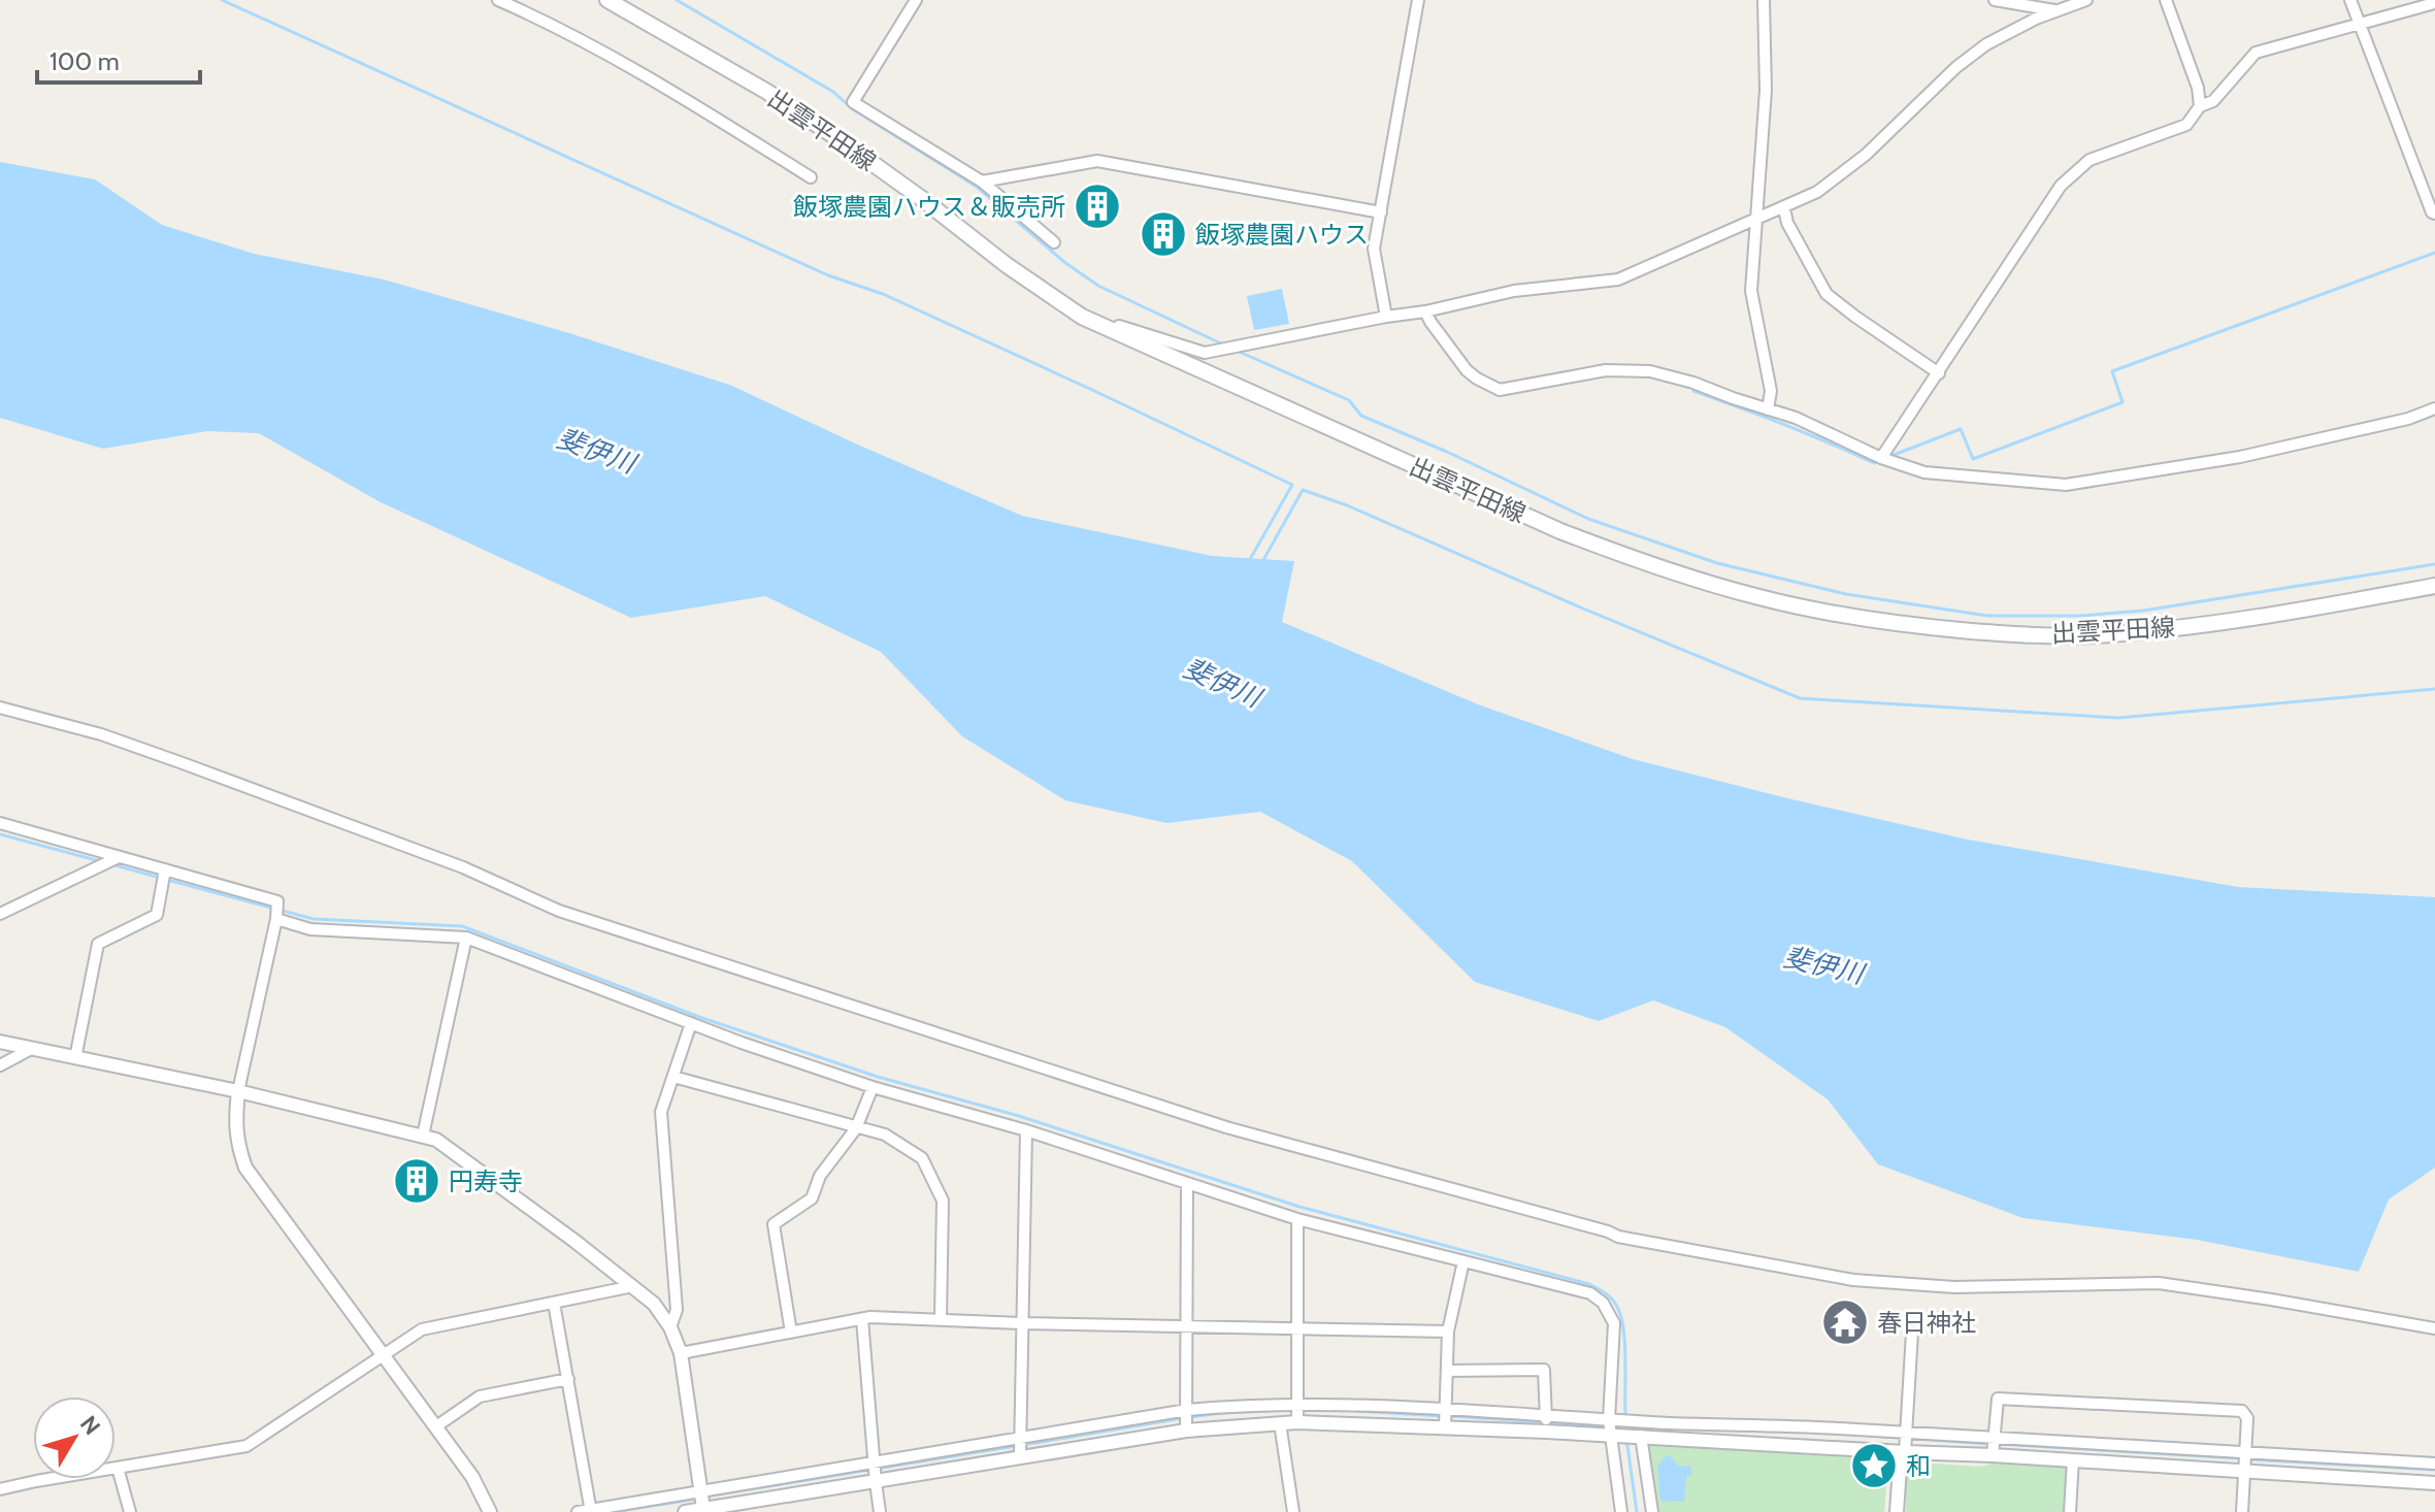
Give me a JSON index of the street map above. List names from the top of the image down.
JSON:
{
  "streets": {
    "main road": ["出雲平田線"]
  },
  "water": ["斐伊川"],
  "places": {
    "building": ["飯塚農園ハウス＆販売所", "飯塚農園ハウス", "円寿寺"],
    "temple": ["春日神社"],
    "place": ["和"]
  },
  "scale_bar": "100 m",
  "north": "top right"
}
